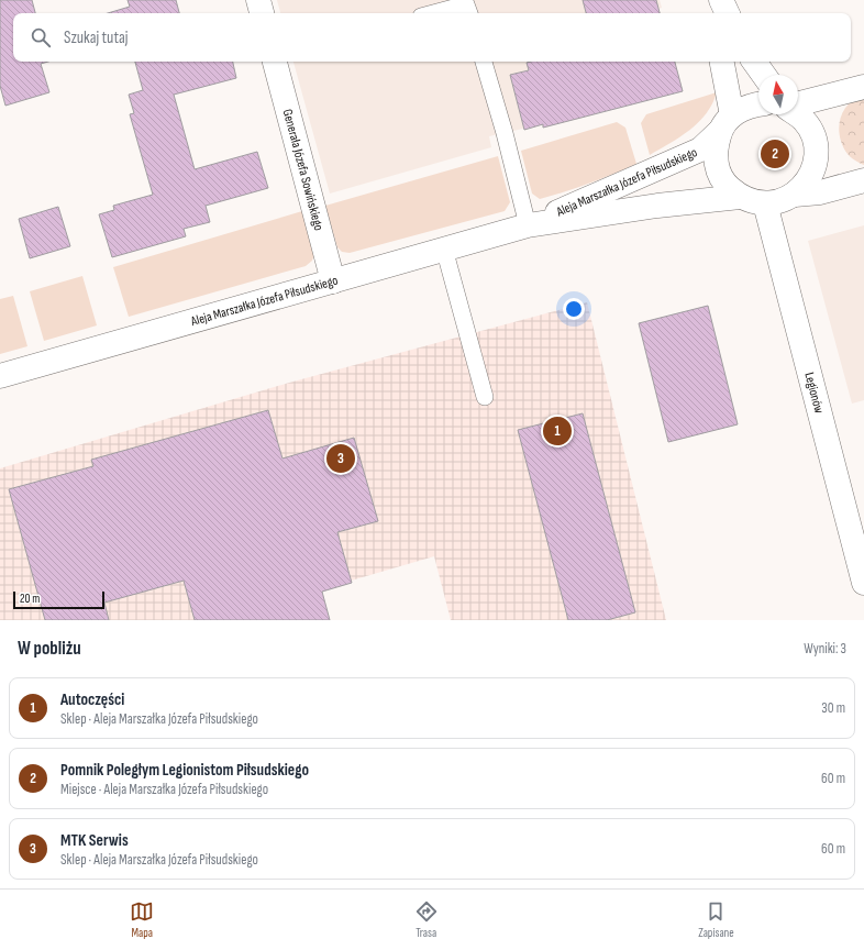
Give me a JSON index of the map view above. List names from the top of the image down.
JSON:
{
  "streets": {
    "street": ["Generała Józefa Sowińskiego", "Aleja Marszałka Józefa Piłsudskiego", "Legionów"]
  },
  "crossings": [
    ["Generała Józefa Sowińskiego", "Aleja Marszałka Józefa Piłsudskiego"]
  ],
  "scale_bar": "20 m",
  "north": "top",
  "page": {
    "search": "Szukaj tutaj",
    "pins": ["2", "1", "3"],
    "scale": "20 m",
    "heading": ["W pobliżu", "Wyniki: 3"],
    "list": [
      {
        "mark": "1",
        "name": "Autoczęści",
        "note": "Sklep · Aleja Marszałka Józefa Piłsudskiego",
        "value": "30 m"
      },
      {
        "mark": "2",
        "name": "Pomnik Poległym Legionistom Piłsudskiego",
        "note": "Miejsce · Aleja Marszałka Józefa Piłsudskiego",
        "value": "60 m"
      },
      {
        "mark": "3",
        "name": "MTK Serwis",
        "note": "Sklep · Aleja Marszałka Józefa Piłsudskiego",
        "value": "60 m"
      }
    ],
    "nav": ["Mapa", "Trasa", "Zapisane"]
  }
}
